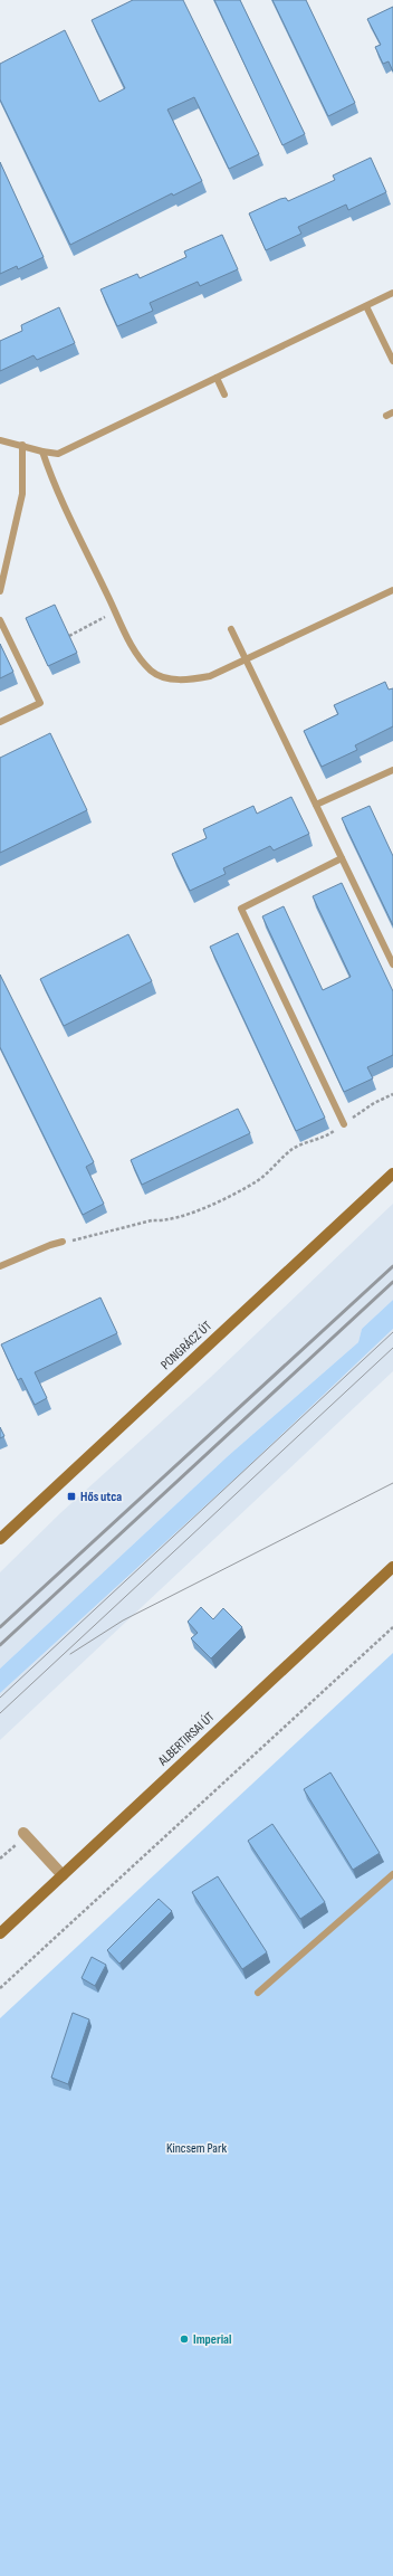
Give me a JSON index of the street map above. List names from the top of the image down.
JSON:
{
  "streets": {
    "street": ["PONGRÁCZ ÚT", "ALBERTIRSAI ÚT"]
  },
  "parks": ["Kincsem Park"],
  "places": {
    "transit": ["Hős utca"],
    "other": ["Imperial"]
  }
}
